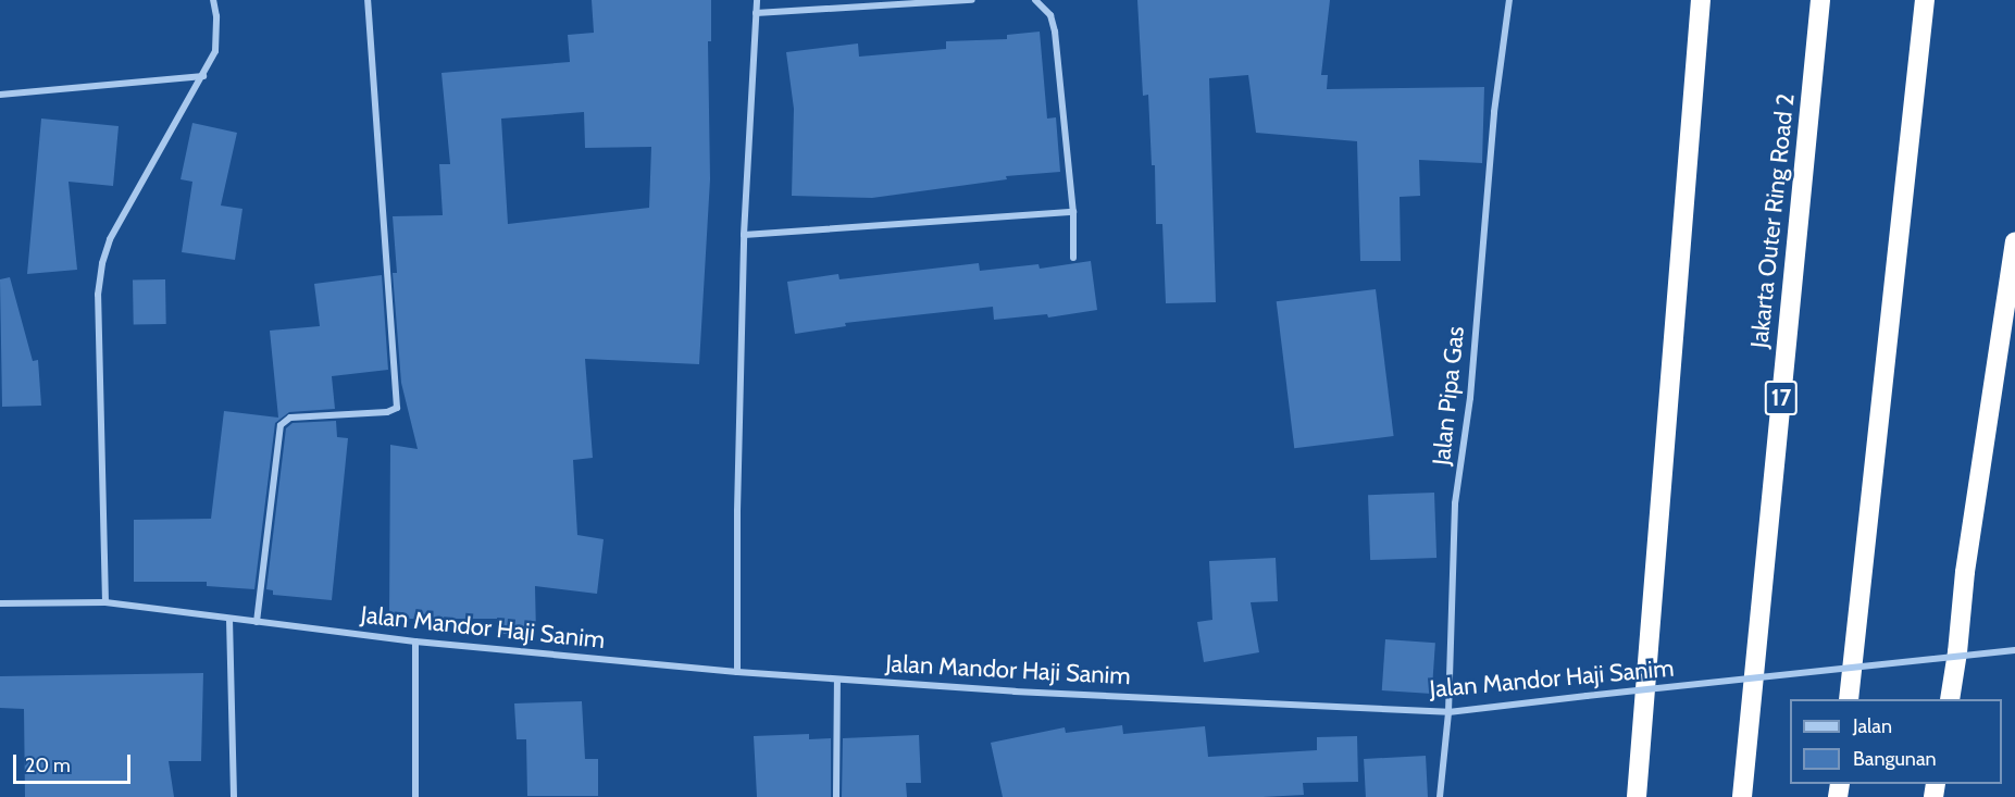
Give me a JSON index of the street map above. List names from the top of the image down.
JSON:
{
  "streets": {
    "highway": ["Jakarta Outer Ring Road 2", "17"],
    "street": ["Jalan Pipa Gas", "Jalan Mandor Haji Sanim"]
  },
  "crossings": [
    ["Jalan Pipa Gas", "Jalan Mandor Haji Sanim"]
  ],
  "legend": ["Jalan", "Bangunan"],
  "scale_bar": "20 m"
}
